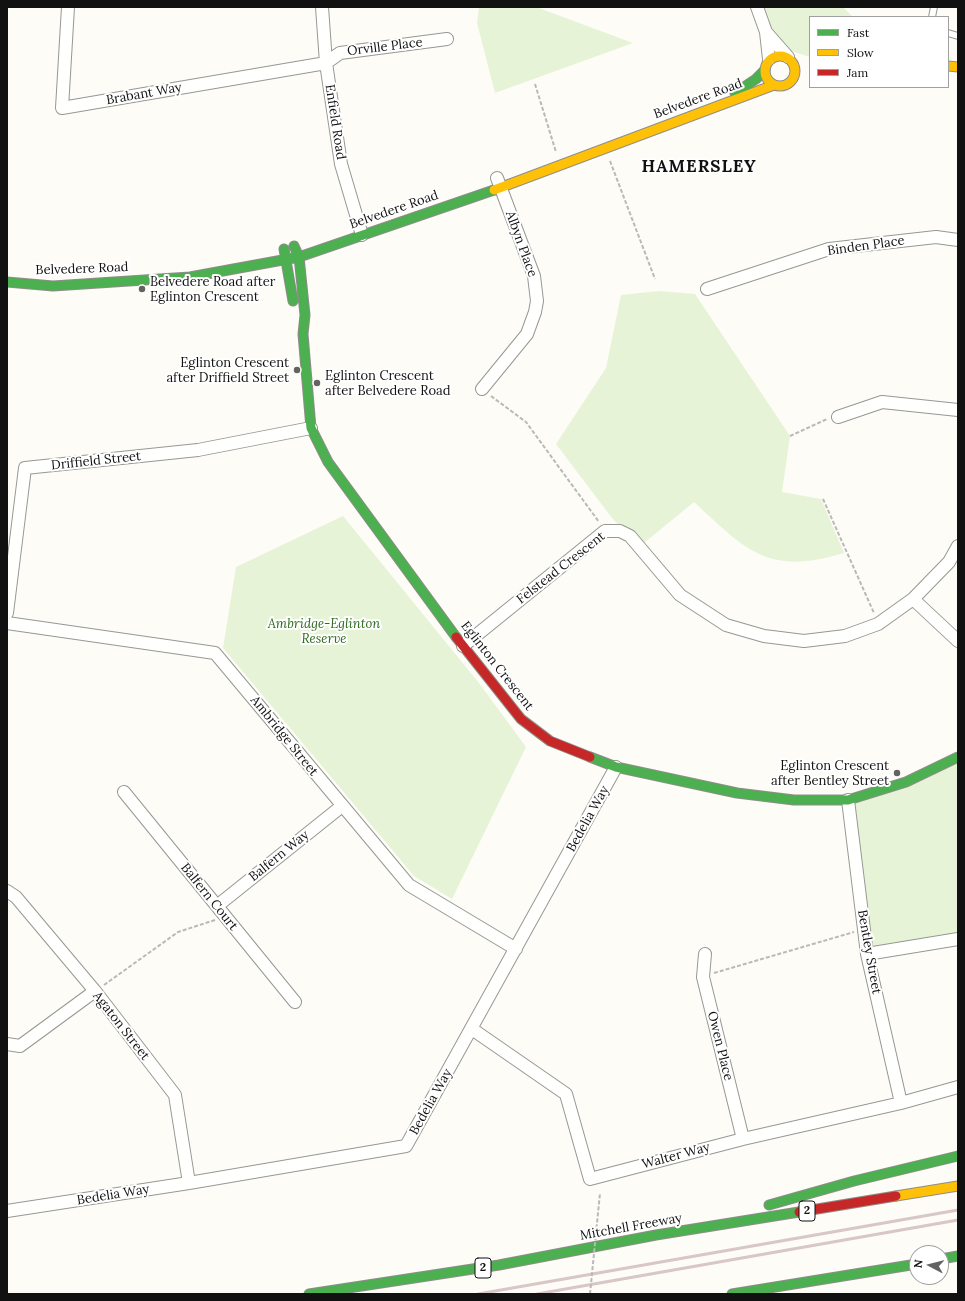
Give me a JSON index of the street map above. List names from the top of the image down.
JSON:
{
  "streets": {
    "main road": [
      "Belvedere Road",
      "Eglinton Crescent",
      "2",
      "Mitchell Freeway"
    ],
    "street": [
      "Orville Place",
      "Brabant Way",
      "Enfield Road",
      "Albyn Place",
      "Binden Place",
      "Driffield Street",
      "Felstead Crescent",
      "Ambridge Street",
      "Bedelia Way",
      "Balfern Way",
      "Balfern Court",
      "Bentley Street",
      "Agaton Street",
      "Owen Place",
      "Walter Way"
    ]
  },
  "crossings": [
    ["Orville Place", "Brabant Way"],
    ["Orville Place", "Enfield Road"],
    ["Brabant Way", "Enfield Road"],
    ["Belvedere Road", "Enfield Road"],
    ["Belvedere Road", "Albyn Place"],
    ["Belvedere Road", "Eglinton Crescent"],
    ["Driffield Street", "Eglinton Crescent"],
    ["Felstead Crescent", "Eglinton Crescent"],
    ["Eglinton Crescent", "Bedelia Way"],
    ["Eglinton Crescent", "Bentley Street"],
    ["Ambridge Street", "Bedelia Way"],
    ["Ambridge Street", "Balfern Way"],
    ["Bedelia Way", "Agaton Street"],
    ["Bedelia Way", "Walter Way"],
    ["Balfern Way", "Balfern Court"],
    ["Bentley Street", "Walter Way"],
    ["Owen Place", "Walter Way"]
  ],
  "districts": ["HAMERSLEY"],
  "parks": ["Ambridge-Eglinton Reserve"],
  "places": [
    "Belvedere Road after Eglinton Crescent",
    "Eglinton Crescent after Driffield Street",
    "Eglinton Crescent after Belvedere Road",
    "Eglinton Crescent after Bentley Street"
  ],
  "legend": ["Fast", "Slow", "Jam"],
  "north": "left"
}
